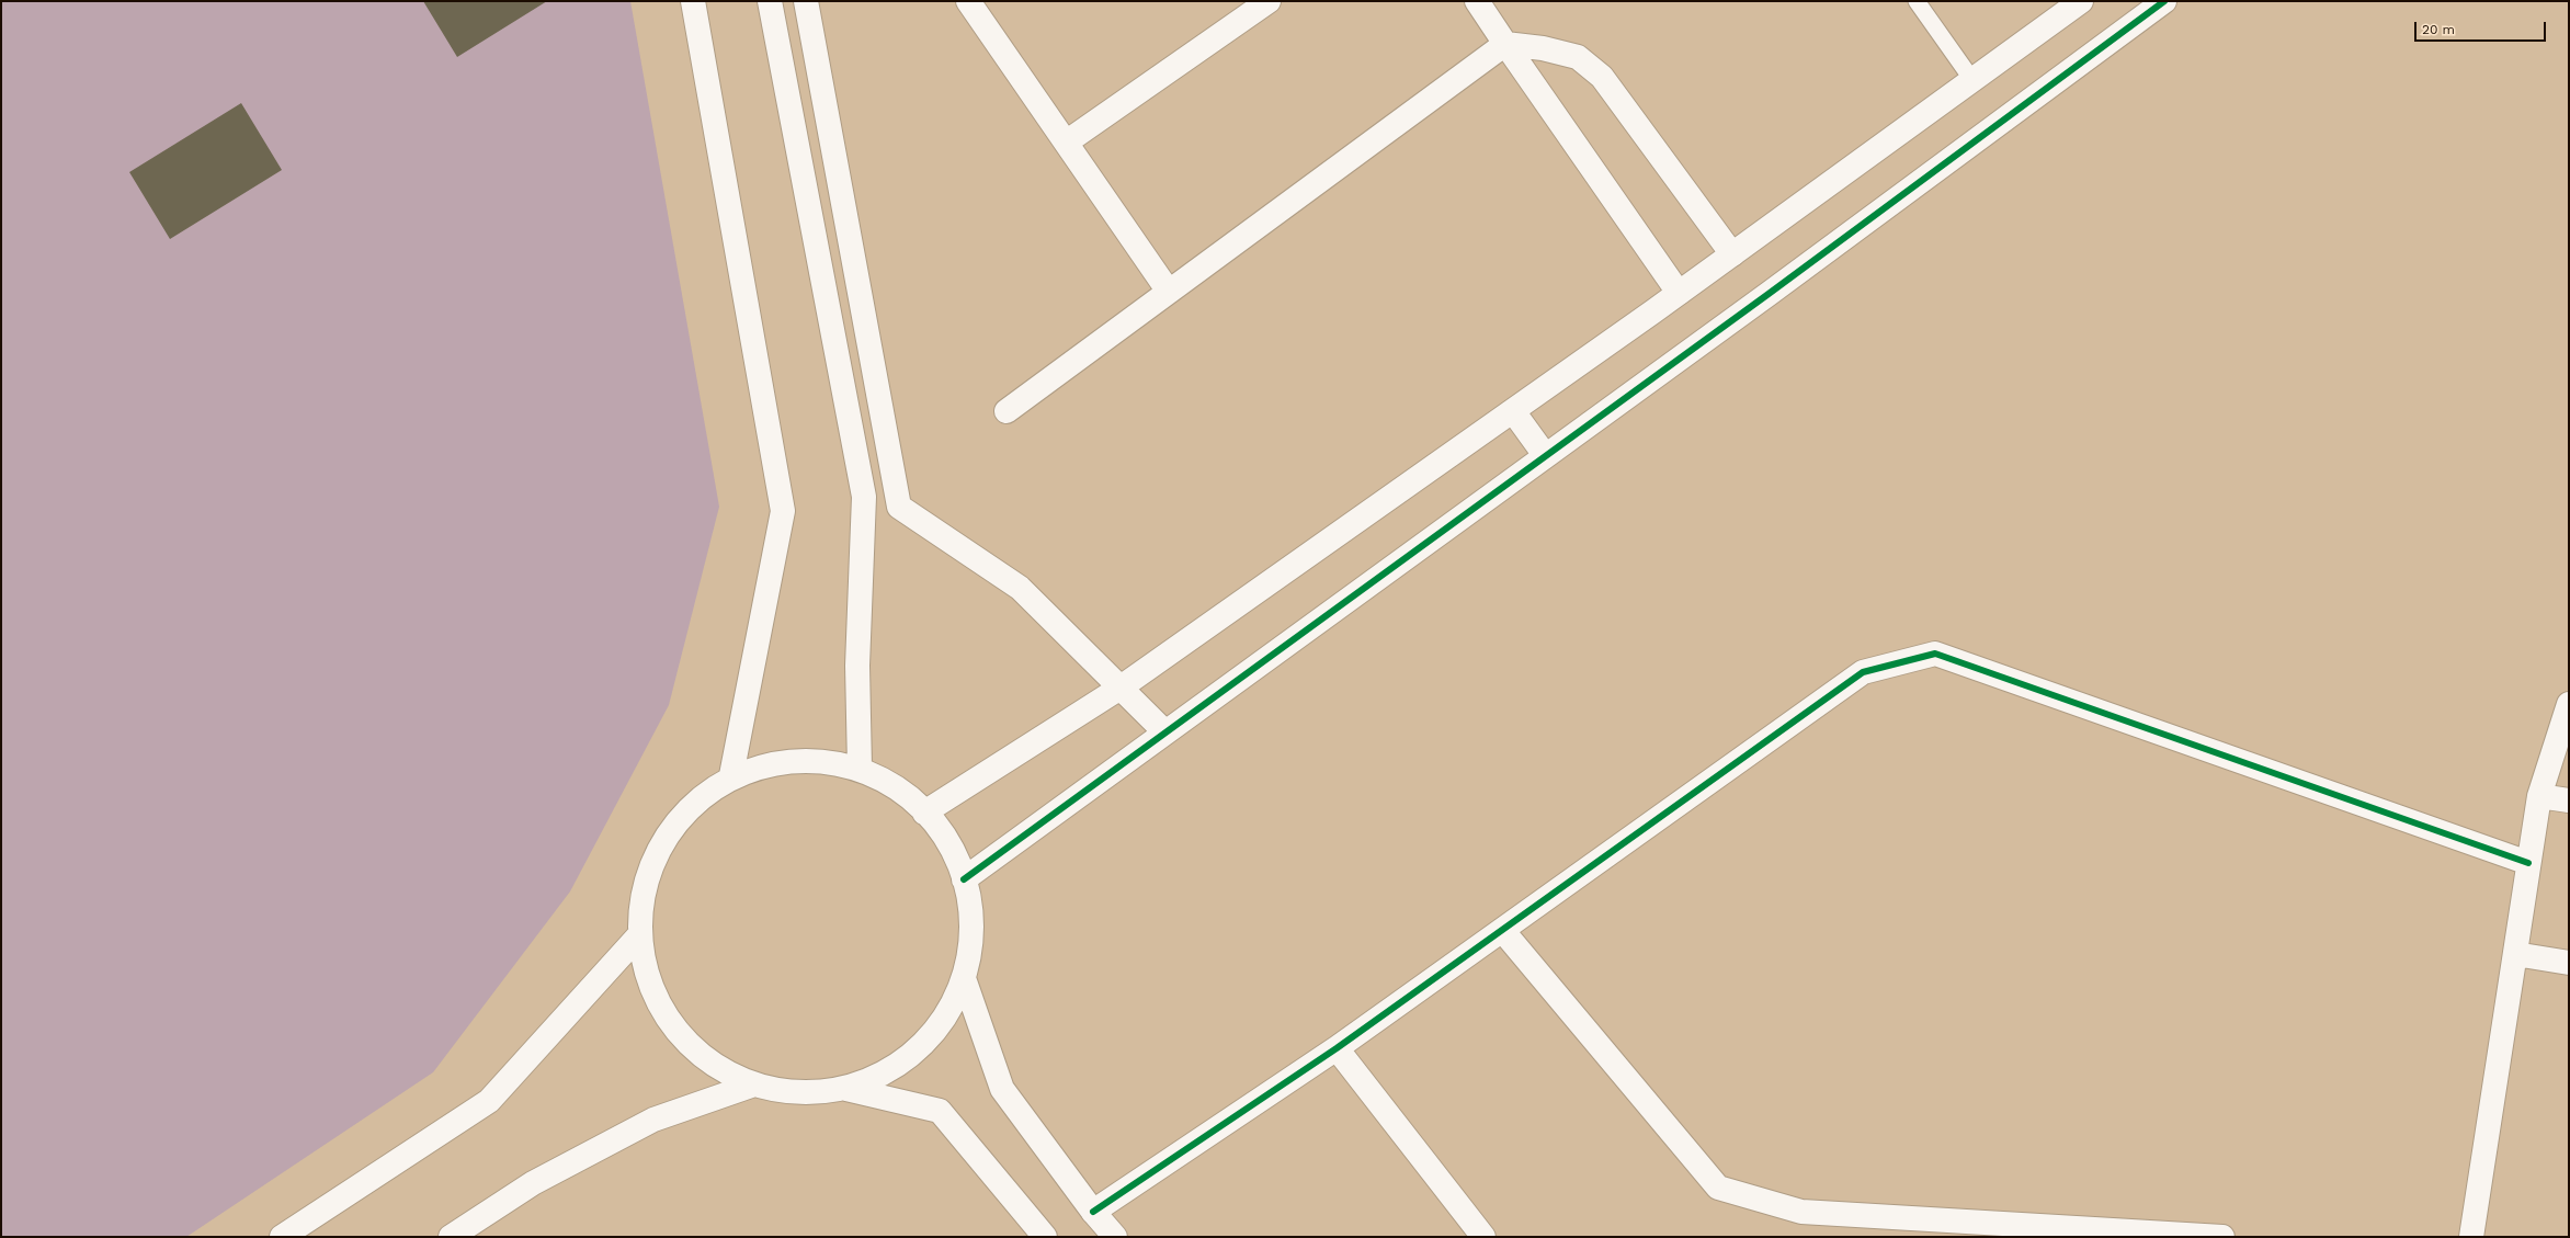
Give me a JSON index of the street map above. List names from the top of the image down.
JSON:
{
  "scale_bar": "20 m"
}
